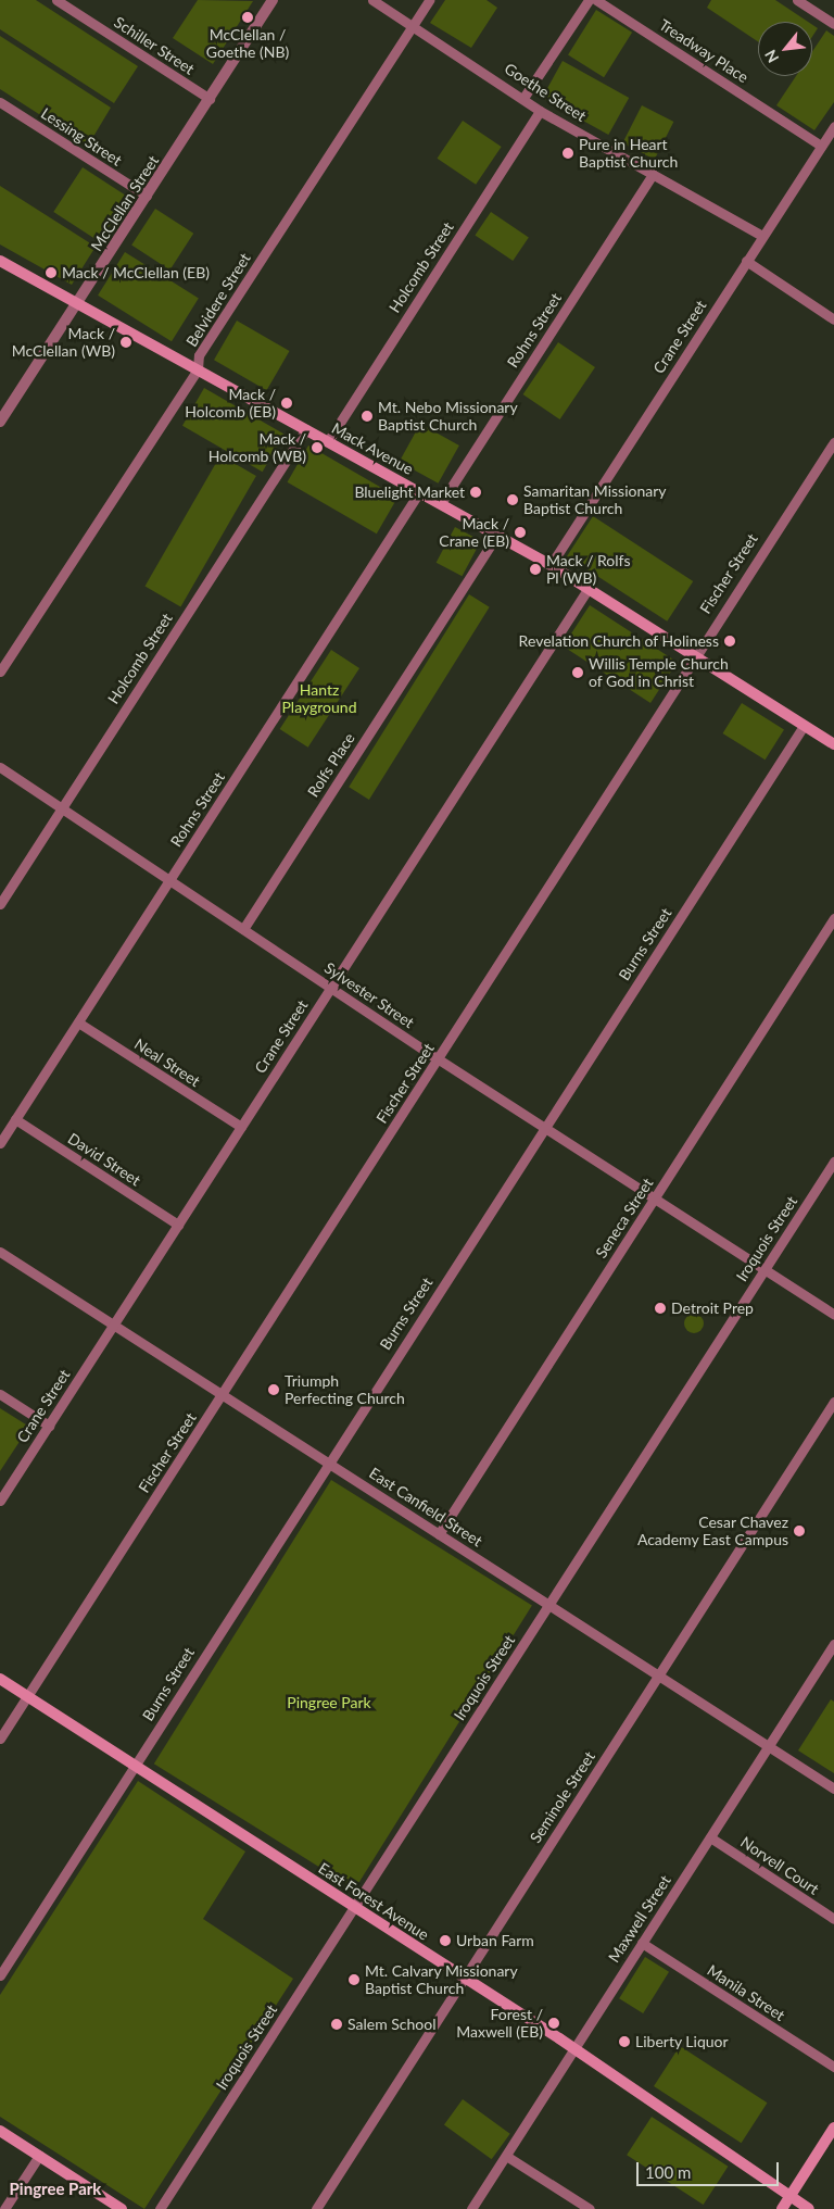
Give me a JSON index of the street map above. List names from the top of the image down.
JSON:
{
  "streets": {
    "main road": ["Mack Avenue", "East Forest Avenue"],
    "street": [
      "Schiller Street",
      "Treadway Place",
      "Goethe Street",
      "Lessing Street",
      "McClellan Street",
      "Holcomb Street",
      "Belvidere Street",
      "Rohns Street",
      "Crane Street",
      "Fischer Street",
      "Rolfs Place",
      "Burns Street",
      "Sylvester Street",
      "Neal Street",
      "David Street",
      "Seneca Street",
      "Iroquois Street",
      "East Canfield Street",
      "Seminole Street",
      "Norvell Court",
      "Maxwell Street",
      "Manila Street"
    ]
  },
  "crossings": [
    ["Schiller Street", "McClellan Street"],
    ["Treadway Place", "Crane Street"],
    ["Goethe Street", "Holcomb Street"],
    ["Goethe Street", "Belvidere Street"],
    ["Goethe Street", "Rohns Street"],
    ["Goethe Street", "Crane Street"],
    ["Lessing Street", "McClellan Street"],
    ["McClellan Street", "Mack Avenue"],
    ["Holcomb Street", "Mack Avenue"],
    ["Holcomb Street", "Sylvester Street"],
    ["Belvidere Street", "Mack Avenue"],
    ["Rohns Street", "Mack Avenue"],
    ["Rohns Street", "Sylvester Street"],
    ["Rohns Street", "Neal Street"],
    ["Rohns Street", "David Street"],
    ["Crane Street", "Mack Avenue"],
    ["Crane Street", "Sylvester Street"],
    ["Crane Street", "Neal Street"],
    ["Crane Street", "David Street"],
    ["Crane Street", "East Canfield Street"],
    ["Mack Avenue", "Fischer Street"],
    ["Mack Avenue", "Rolfs Place"],
    ["Mack Avenue", "Burns Street"],
    ["Fischer Street", "Sylvester Street"],
    ["Fischer Street", "East Canfield Street"],
    ["Fischer Street", "East Forest Avenue"],
    ["Rolfs Place", "Sylvester Street"],
    ["Burns Street", "Sylvester Street"],
    ["Burns Street", "East Canfield Street"],
    ["Burns Street", "East Forest Avenue"],
    ["Sylvester Street", "Seneca Street"],
    ["Sylvester Street", "Iroquois Street"],
    ["Seneca Street", "East Canfield Street"],
    ["Iroquois Street", "East Canfield Street"],
    ["Iroquois Street", "East Forest Avenue"],
    ["East Canfield Street", "Seminole Street"],
    ["East Canfield Street", "Maxwell Street"],
    ["Seminole Street", "East Forest Avenue"],
    ["Norvell Court", "Maxwell Street"],
    ["East Forest Avenue", "Maxwell Street"],
    ["Maxwell Street", "Manila Street"]
  ],
  "districts": ["Pingree Park"],
  "parks": ["Hantz Playground", "Pingree Park"],
  "places": [
    "McClellan / Goethe (NB)",
    "Pure in Heart Baptist Church",
    "Mack / McClellan (EB)",
    "Mack / McClellan (WB)",
    "Mack / Holcomb (EB)",
    "Mt. Nebo Missionary Baptist Church",
    "Mack / Holcomb (WB)",
    "Bluelight Market",
    "Samaritan Missionary Baptist Church",
    "Mack / Crane (EB)",
    "Mack / Rolfs Pl (WB)",
    "Revelation Church of Holiness",
    "Willis Temple Church of God in Christ",
    "Detroit Prep",
    "Triumph Perfecting Church",
    "Cesar Chavez Academy East Campus",
    "Urban Farm",
    "Mt. Calvary Missionary Baptist Church",
    "Forest / Maxwell (EB)",
    "Salem School",
    "Liberty Liquor"
  ],
  "scale_bar": "100 m",
  "north": "bottom left"
}
